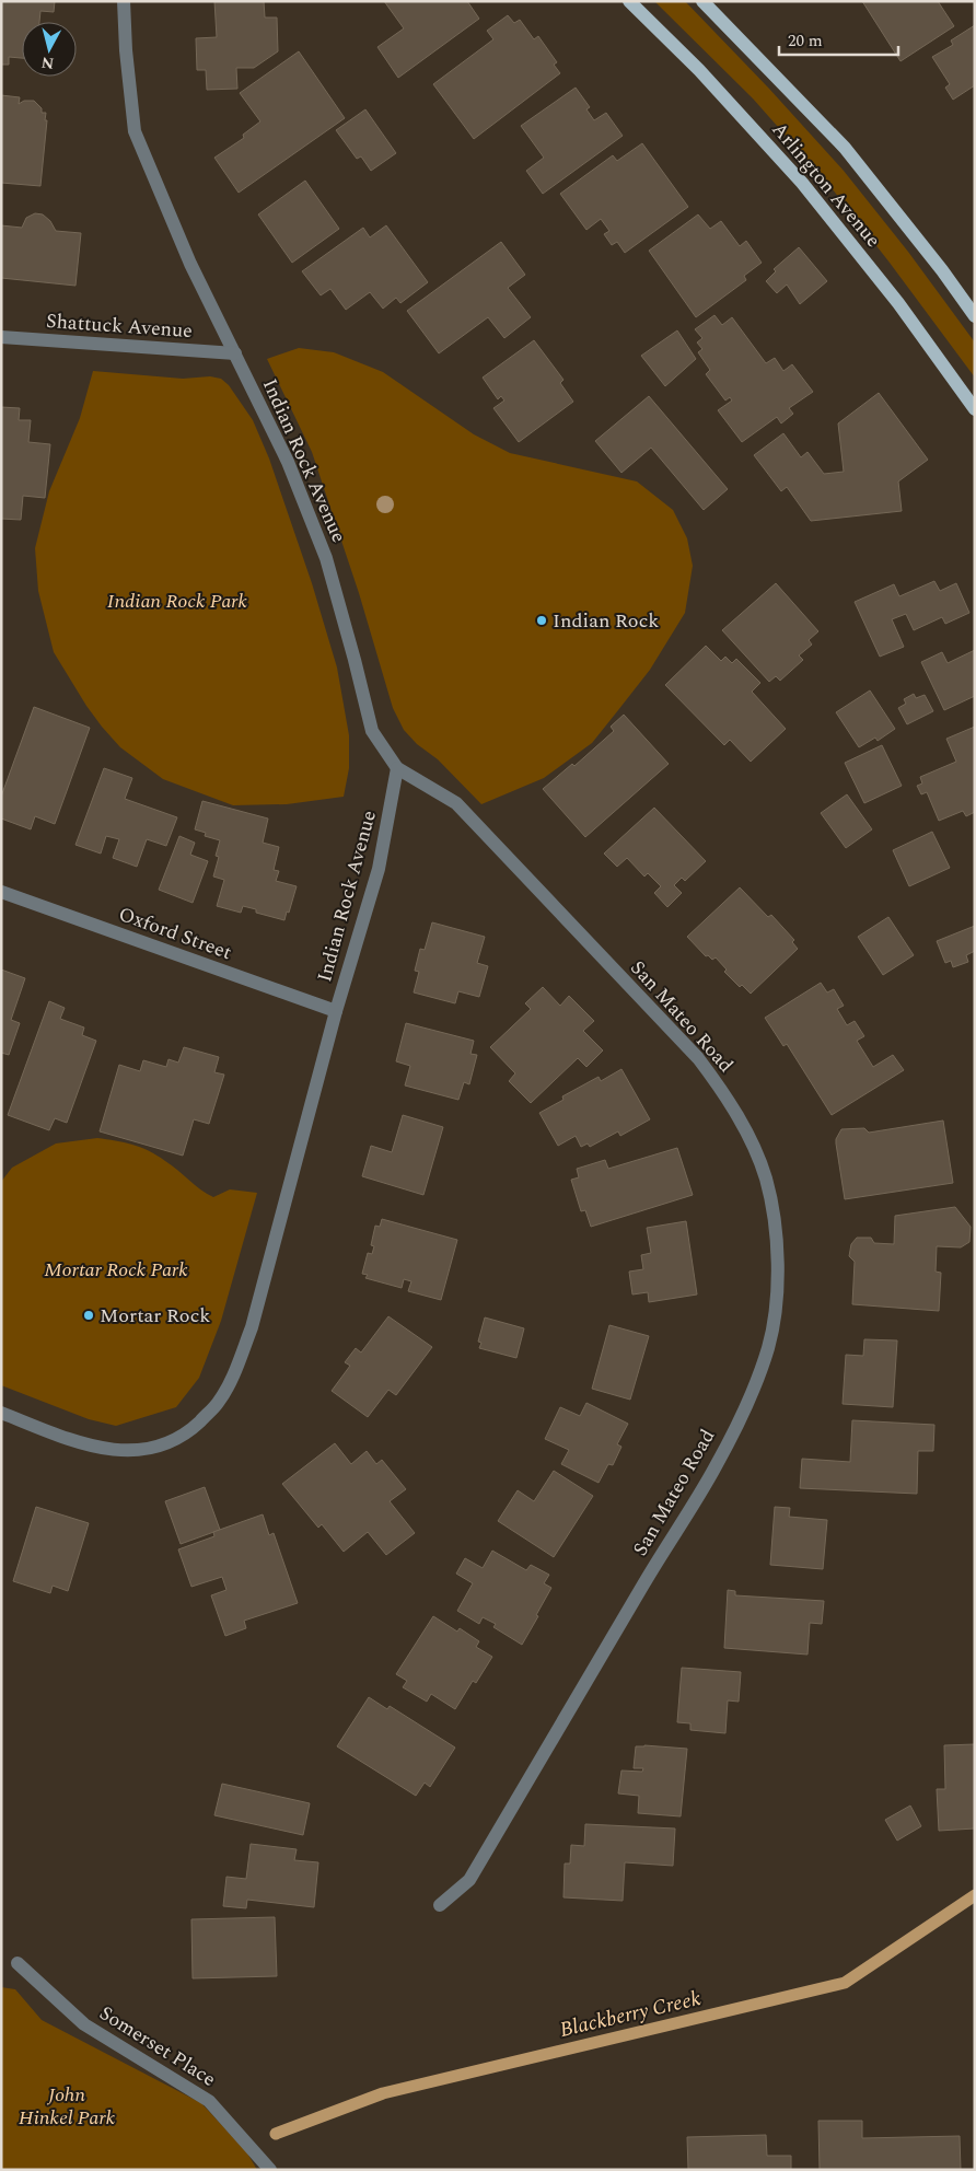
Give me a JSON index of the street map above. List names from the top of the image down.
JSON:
{
  "streets": {
    "main road": ["Arlington Avenue"],
    "street": [
      "Shattuck Avenue",
      "Indian Rock Avenue",
      "Oxford Street",
      "San Mateo Road",
      "Somerset Place"
    ]
  },
  "crossings": [
    ["Shattuck Avenue", "Indian Rock Avenue"],
    ["Indian Rock Avenue", "Oxford Street"],
    ["Indian Rock Avenue", "San Mateo Road"]
  ],
  "water": ["Blackberry Creek"],
  "parks": ["Indian Rock Park", "Mortar Rock Park", "John Hinkel Park"],
  "places": ["Indian Rock", "Mortar Rock"],
  "scale_bar": "20 m",
  "north": "bottom"
}
